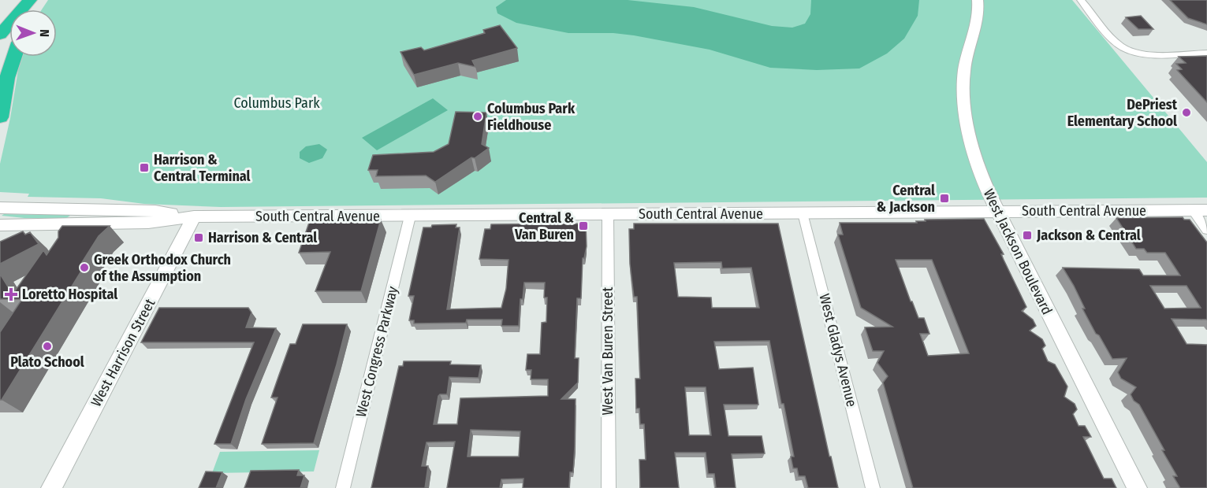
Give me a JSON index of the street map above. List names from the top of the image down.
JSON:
{
  "streets": {
    "street": [
      "South Central Avenue",
      "West Jackson Boulevard",
      "West Gladys Avenue",
      "West Van Buren Street",
      "West Congress Parkway",
      "West Harrison Street"
    ]
  },
  "crossings": [
    ["South Central Avenue", "West Jackson Boulevard"],
    ["South Central Avenue", "West Gladys Avenue"],
    ["South Central Avenue", "West Van Buren Street"],
    ["South Central Avenue", "West Congress Parkway"],
    ["South Central Avenue", "West Harrison Street"]
  ],
  "parks": ["Columbus Park"],
  "places": {
    "other": [
      "DePriest Elementary School",
      "Columbus Park Fieldhouse",
      "Greek Orthodox Church of the Assumption",
      "Plato School"
    ],
    "transit": [
      "Harrison & Central Terminal",
      "Central & Jackson",
      "Central & Van Buren",
      "Jackson & Central",
      "Harrison & Central"
    ],
    "health": ["Loretto Hospital"]
  },
  "north": "right"
}
